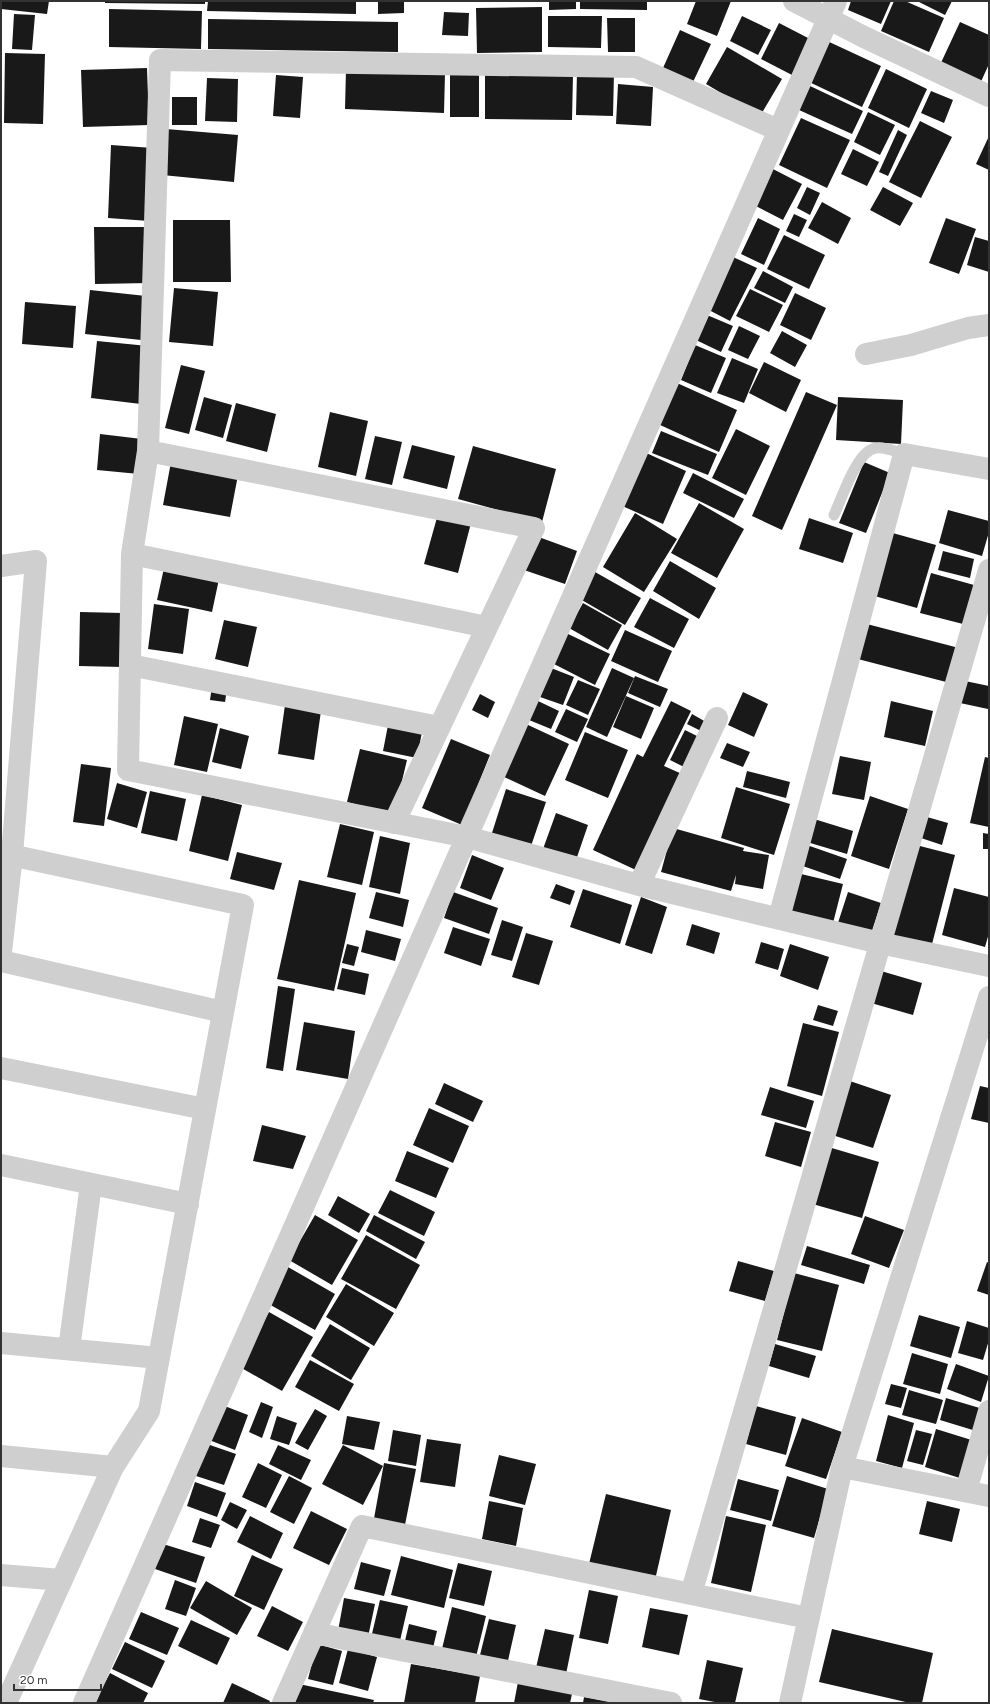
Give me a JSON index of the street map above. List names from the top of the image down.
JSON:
{
  "scale_bar": "20 m"
}
